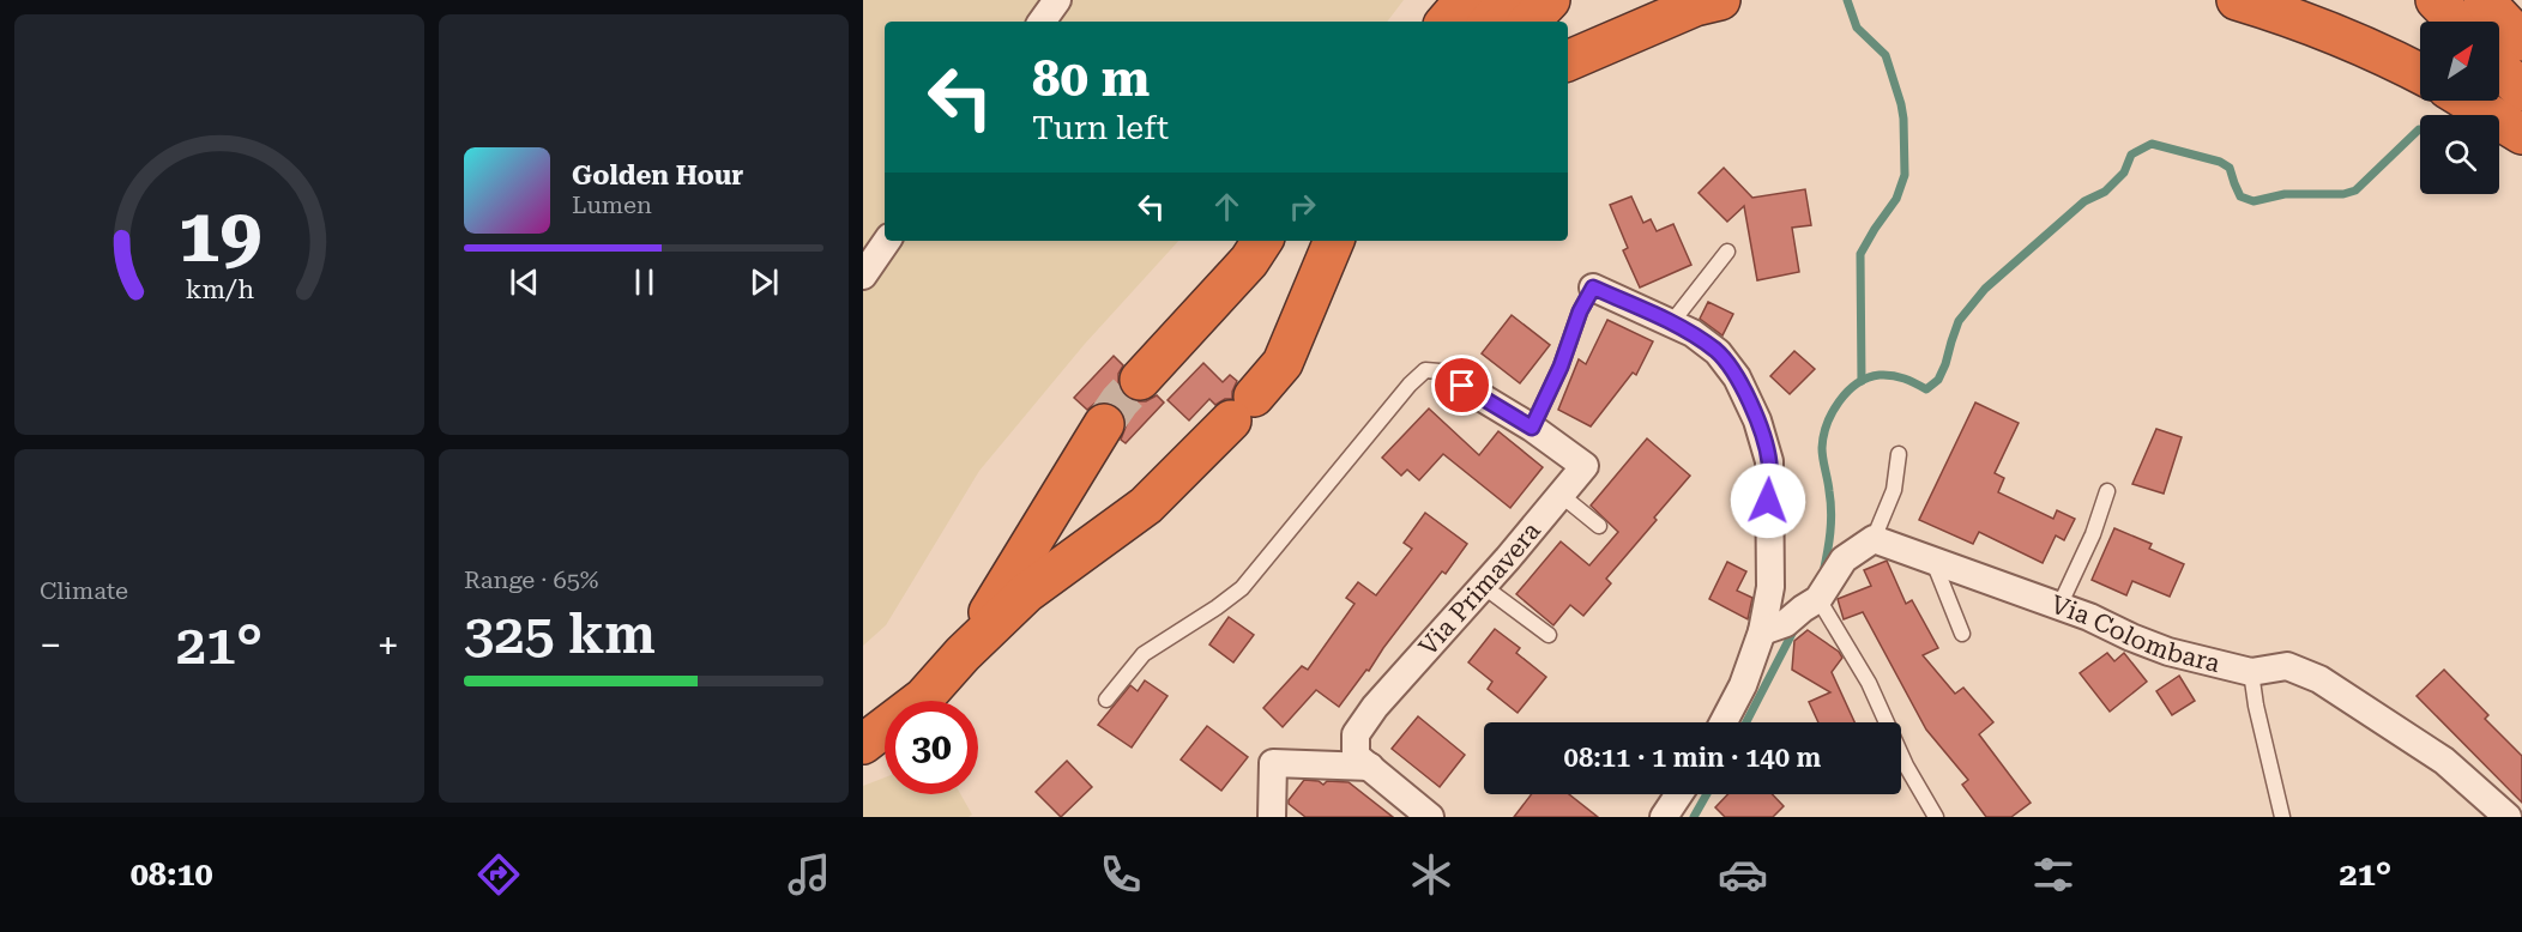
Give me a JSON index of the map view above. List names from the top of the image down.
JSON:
{
  "streets": {
    "street": ["Via Primavera", "Via Colombara"]
  },
  "north": "top right",
  "page": {
    "turn": ["80 m", "Turn left"],
    "song": ["Golden Hour", "Lumen"],
    "tile": [
      "Climate",
      ["Range · 65%", "325 km"]
    ],
    "heat": ["−", "21°", "+"],
    "limit": "30",
    "trip": "08:11 · 1 min · 140 m",
    "tabs": ["08:10", "21°"],
    "gauge": ["19", "km/h"]
  }
}
